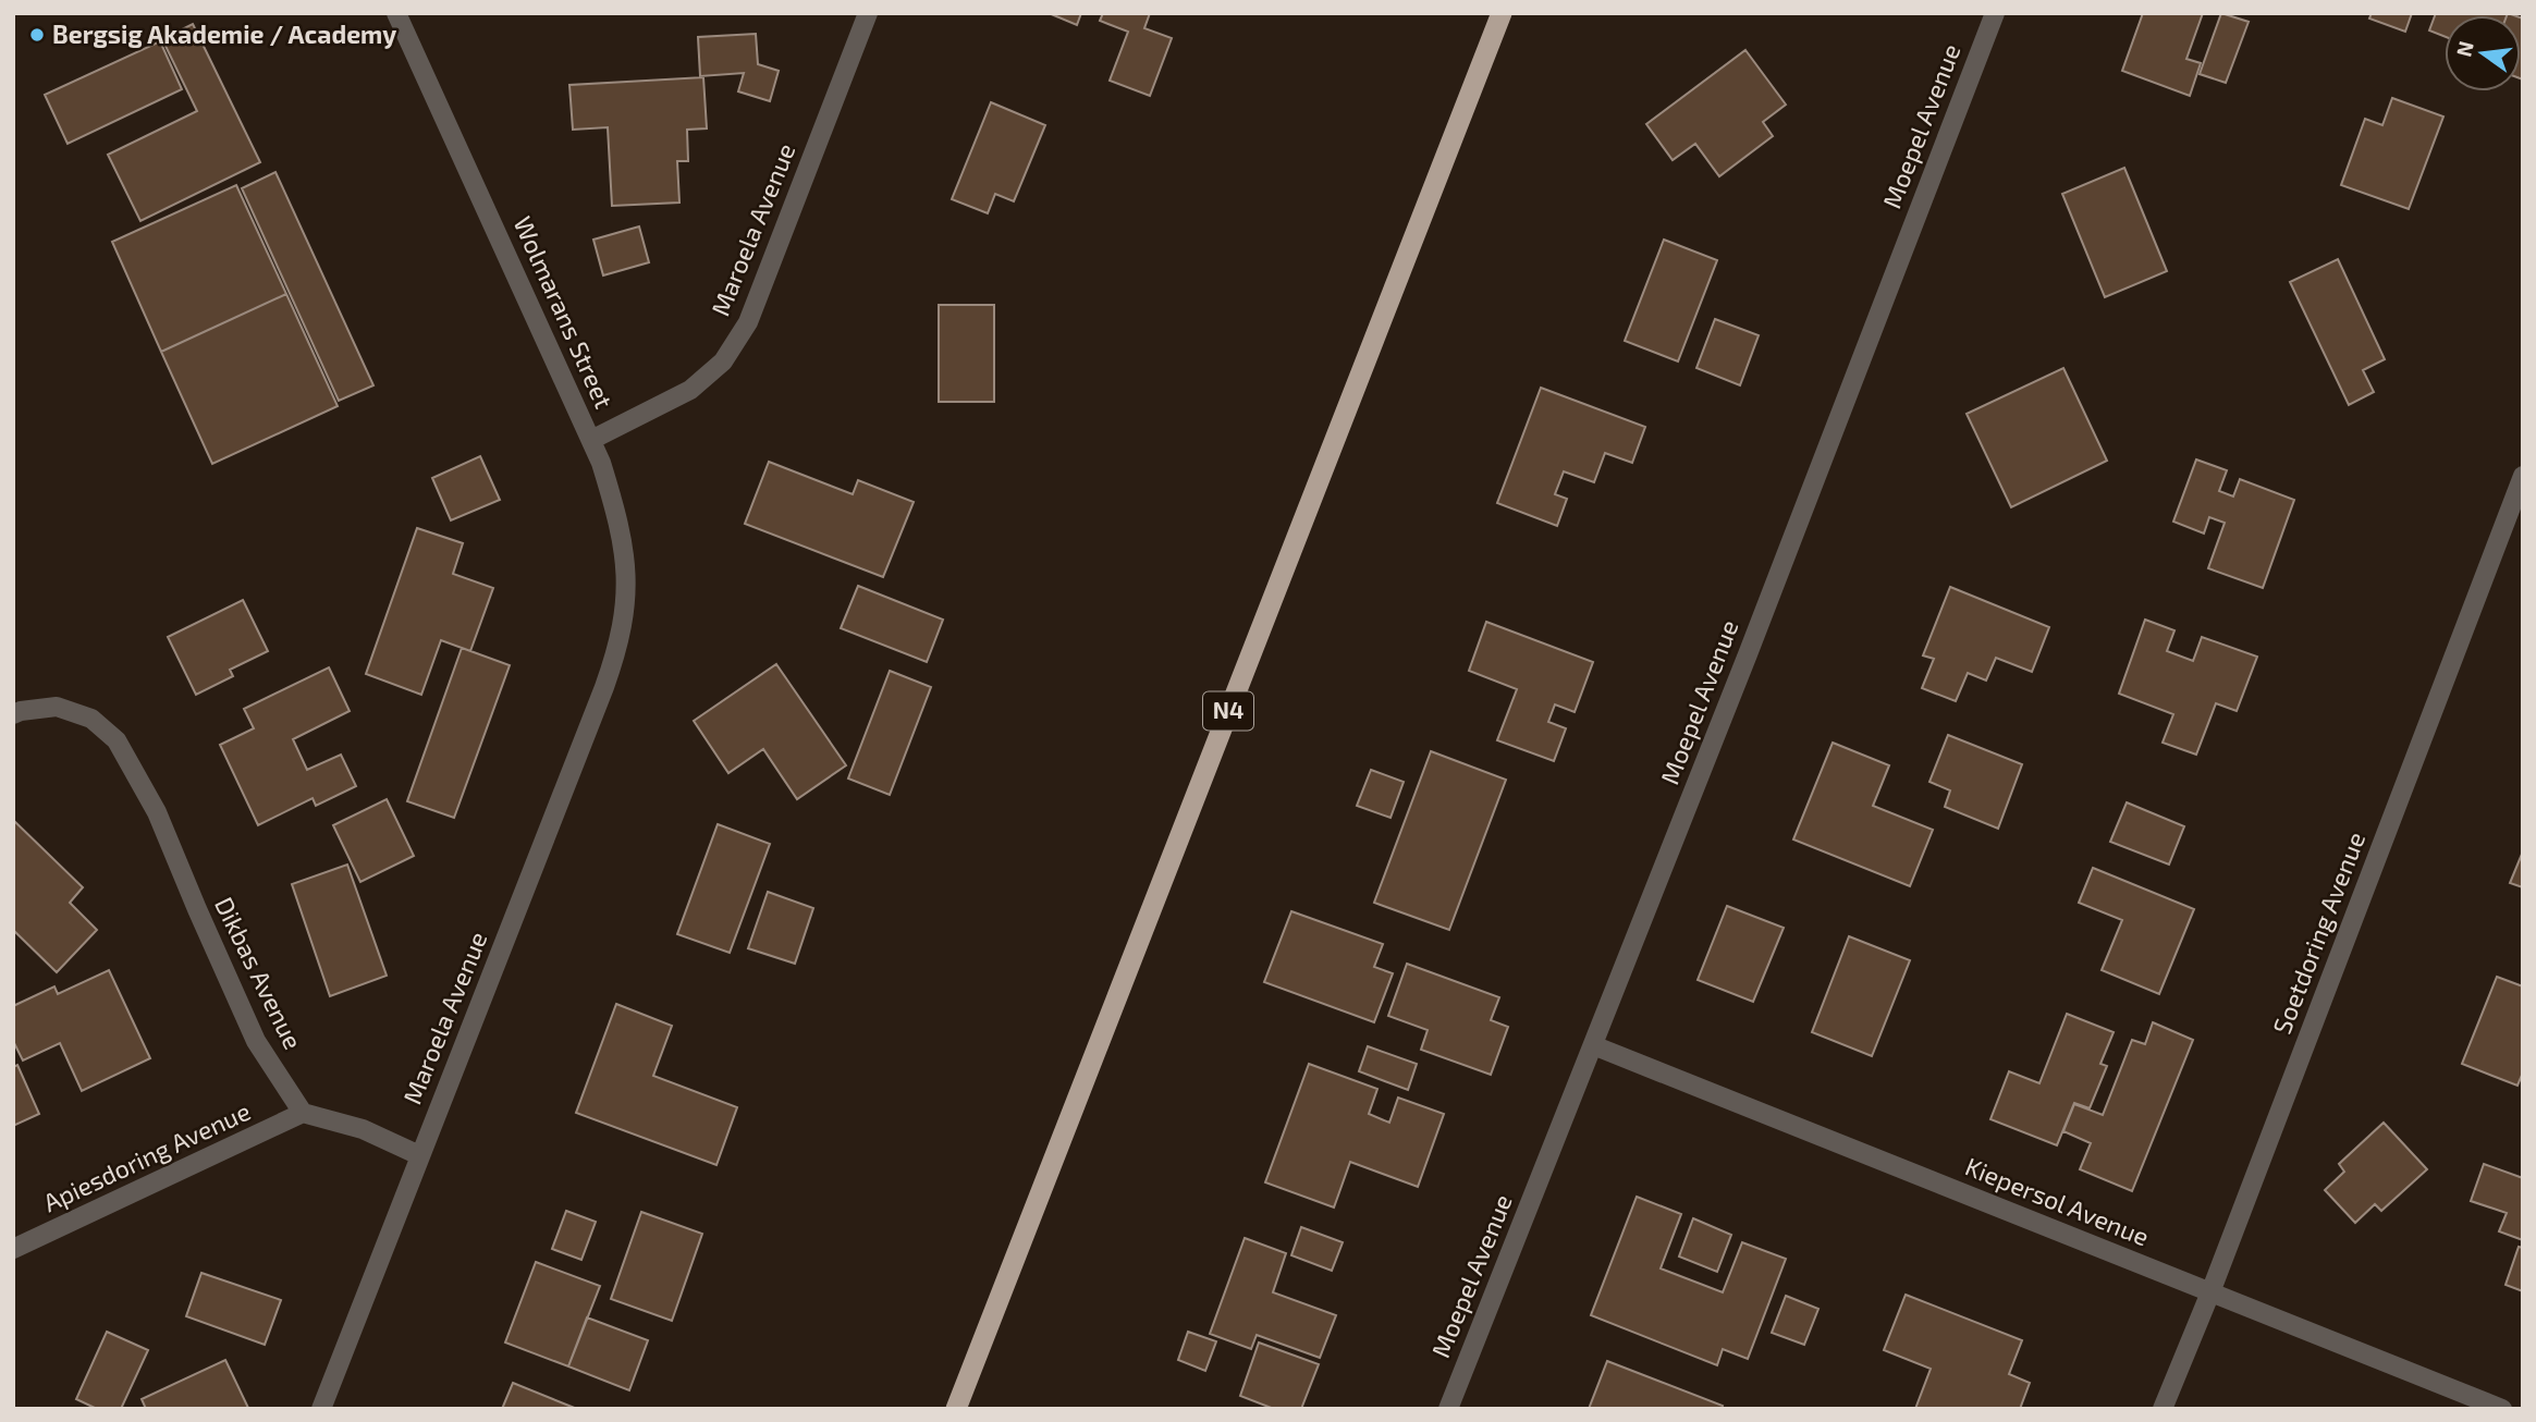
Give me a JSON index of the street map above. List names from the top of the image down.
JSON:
{
  "streets": {
    "highway": ["N4"],
    "street": [
      "Moepel Avenue",
      "Maroela Avenue",
      "Wolmarans Street",
      "Soetdoring Avenue",
      "Dikbas Avenue",
      "Apiesdoring Avenue",
      "Kiepersol Avenue"
    ]
  },
  "crossings": [
    ["Moepel Avenue", "Kiepersol Avenue"],
    ["Maroela Avenue", "Wolmarans Street"],
    ["Soetdoring Avenue", "Kiepersol Avenue"],
    ["Dikbas Avenue", "Apiesdoring Avenue"]
  ],
  "places": ["Bergsig Akademie / Academy"],
  "north": "left"
}
